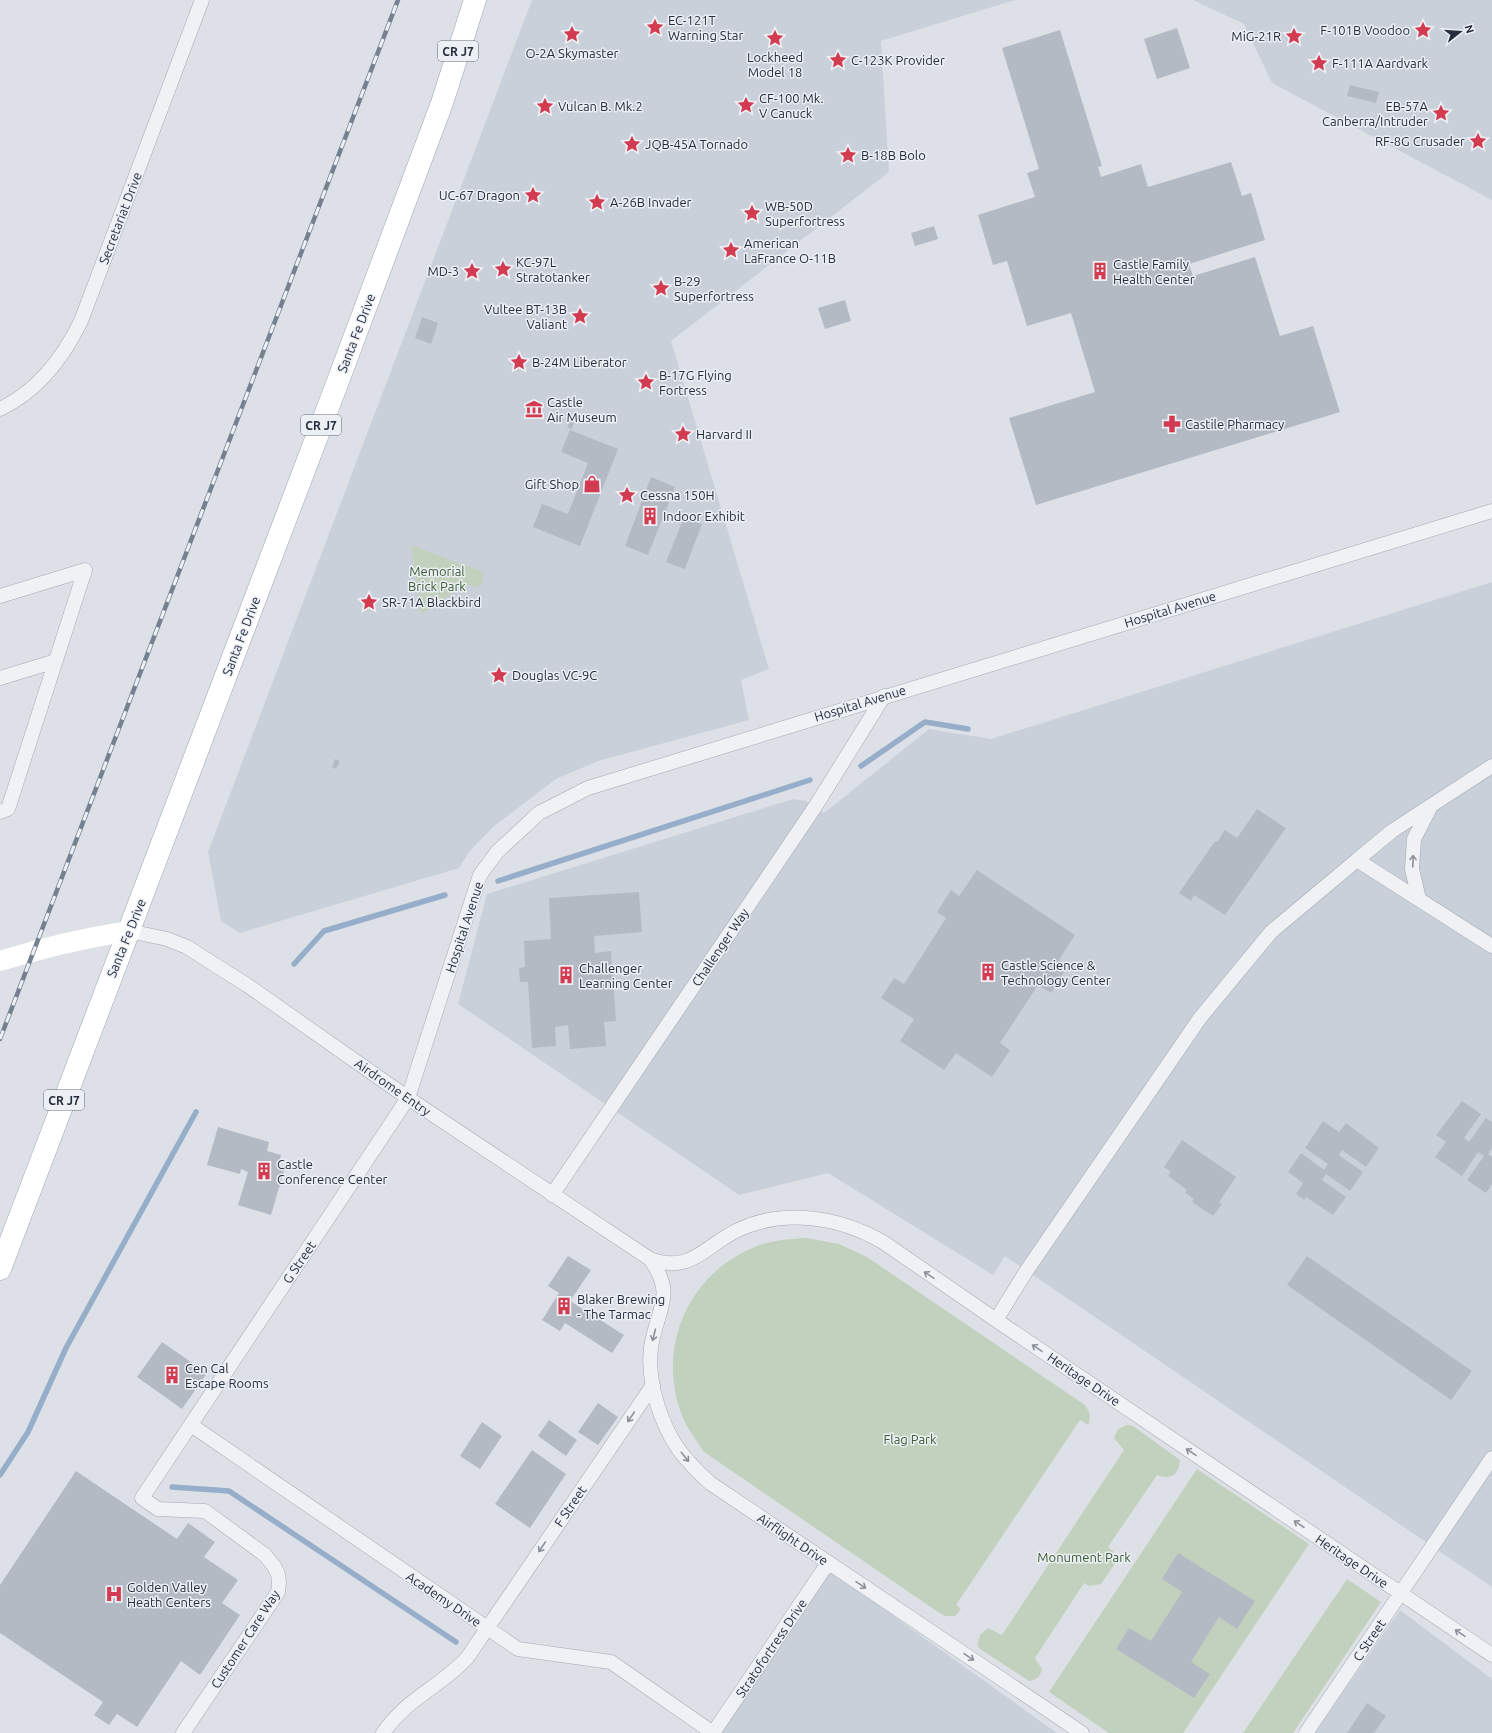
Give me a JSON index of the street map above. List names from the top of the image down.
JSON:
{
  "streets": {
    "main road": ["CR J7", "Santa Fe Drive"],
    "street": [
      "Secretariat Drive",
      "Hospital Avenue",
      "Challenger Way",
      "Airdrome Entry",
      "G Street",
      "Heritage Drive",
      "F Street",
      "Airflight Drive",
      "Academy Drive",
      "Customer Care Way",
      "C Street",
      "Stratofortress Drive"
    ]
  },
  "crossings": [
    ["Santa Fe Drive", "Airdrome Entry"],
    ["Hospital Avenue", "Challenger Way"],
    ["Hospital Avenue", "Airdrome Entry"],
    ["Hospital Avenue", "G Street"],
    ["Challenger Way", "Airdrome Entry"],
    ["Airdrome Entry", "G Street"],
    ["Airdrome Entry", "Heritage Drive"],
    ["Airdrome Entry", "Airflight Drive"],
    ["G Street", "Academy Drive"],
    ["G Street", "Customer Care Way"],
    ["Heritage Drive", "Airflight Drive"],
    ["Heritage Drive", "C Street"],
    ["F Street", "Airflight Drive"],
    ["F Street", "Academy Drive"],
    ["Airflight Drive", "Stratofortress Drive"],
    ["Academy Drive", "Customer Care Way"],
    ["Academy Drive", "Stratofortress Drive"]
  ],
  "one_way": ["Heritage Drive", "F Street", "Airflight Drive"],
  "parks": ["Memorial Brick Park", "Flag Park", "Monument Park"],
  "places": {
    "place": [
      "EC-121T Warning Star",
      "F-101B Voodoo",
      "O-2A Skymaster",
      "MiG-21R",
      "Lockheed Model 18",
      "C-123K Provider",
      "F-111A Aardvark",
      "CF-100 Mk. V Canuck",
      "Vulcan B. Mk.2",
      "EB-57A Canberra/Intruder",
      "RF-8G Crusader",
      "JQB-45A Tornado",
      "B-18B Bolo",
      "UC-67 Dragon",
      "A-26B Invader",
      "WB-50D Superfortress",
      "American LaFrance O-11B",
      "KC-97L Stratotanker",
      "MD-3",
      "B-29 Superfortress",
      "Vultee BT-13B Valiant",
      "B-24M Liberator",
      "B-17G Flying Fortress",
      "Harvard II",
      "Cessna 150H",
      "SR-71A Blackbird",
      "Douglas VC-9C"
    ],
    "building": [
      "Castle Family Health Center",
      "Indoor Exhibit",
      "Castle Science & Technology Center",
      "Challenger Learning Center",
      "Castle Conference Center",
      "Blaker Brewing - The Tarmac",
      "Cen Cal Escape Rooms"
    ],
    "museum": ["Castle Air Museum"],
    "pharmacy": ["Castile Pharmacy"],
    "shop": ["Gift Shop"],
    "hospital": ["Golden Valley Heath Centers"]
  },
  "north": "right"
}
